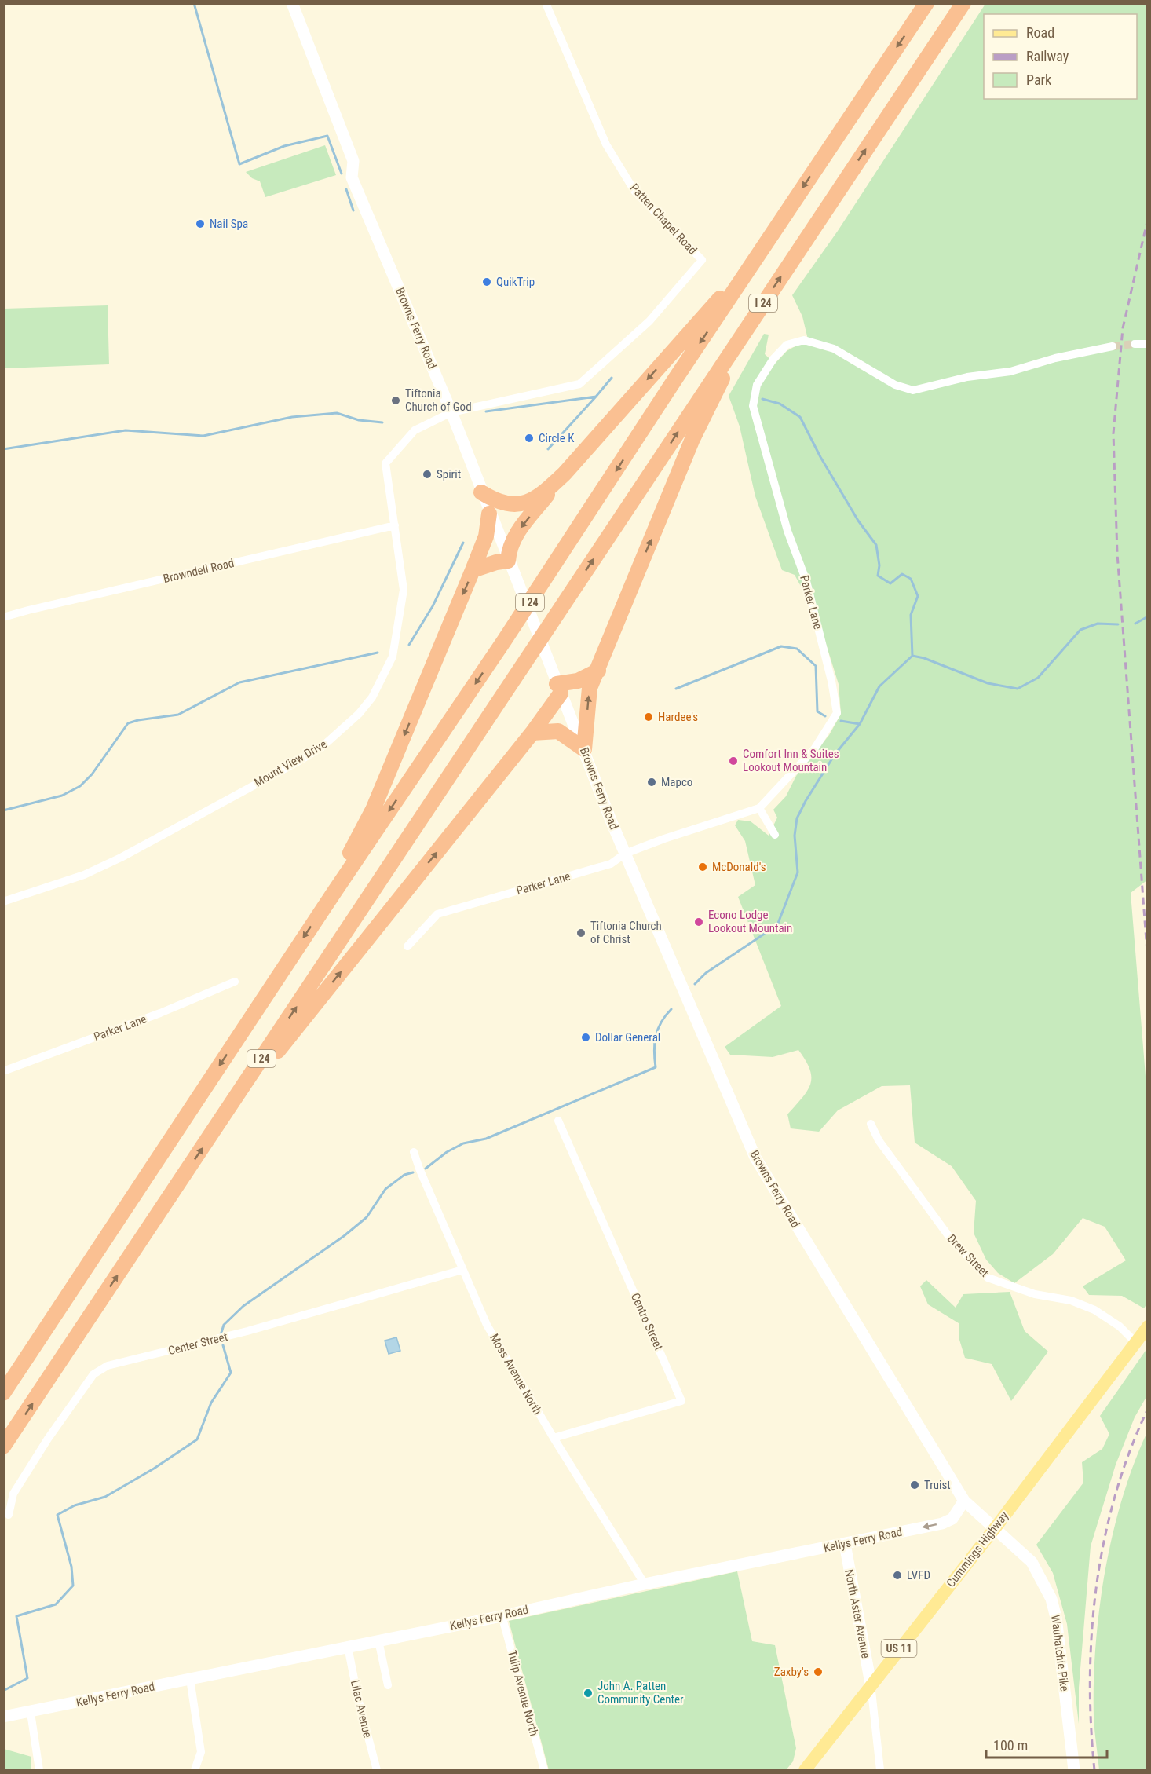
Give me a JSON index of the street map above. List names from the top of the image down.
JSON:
{
  "streets": {
    "highway": ["I 24"],
    "main road": ["Cummings Highway", "US 11"],
    "street": [
      "Patten Chapel Road",
      "Browns Ferry Road",
      "Browndell Road",
      "Parker Lane",
      "Mount View Drive",
      "Drew Street",
      "Centro Street",
      "Center Street",
      "Moss Avenue North",
      "Kellys Ferry Road",
      "North Aster Avenue",
      "Wauhatchie Pike",
      "Tulip Avenue North",
      "Lilac Avenue"
    ]
  },
  "crossings": [
    ["Patten Chapel Road", "Browns Ferry Road"],
    ["Patten Chapel Road", "Mount View Drive"],
    ["Browns Ferry Road", "Parker Lane"],
    ["Browns Ferry Road", "Mount View Drive"],
    ["Browns Ferry Road", "Kellys Ferry Road"],
    ["Browns Ferry Road", "Cummings Highway"],
    ["Browns Ferry Road", "Wauhatchie Pike"],
    ["Browndell Road", "Mount View Drive"],
    ["Drew Street", "Cummings Highway"],
    ["Centro Street", "Moss Avenue North"],
    ["Center Street", "Moss Avenue North"],
    ["Moss Avenue North", "Kellys Ferry Road"],
    ["Kellys Ferry Road", "North Aster Avenue"],
    ["Kellys Ferry Road", "Tulip Avenue North"],
    ["Kellys Ferry Road", "Lilac Avenue"],
    ["Cummings Highway", "North Aster Avenue"],
    ["Cummings Highway", "Wauhatchie Pike"]
  ],
  "places": [
    "Nail Spa",
    "QuikTrip",
    "Tiftonia Church of God",
    "Circle K",
    "Spirit",
    "Hardee's",
    "Comfort Inn & Suites Lookout Mountain",
    "Mapco",
    "McDonald's",
    "Econo Lodge Lookout Mountain",
    "Tiftonia Church of Christ",
    "Dollar General",
    "Truist",
    "LVFD",
    "Zaxby's",
    "John A. Patten Community Center"
  ],
  "legend": ["Road", "Railway", "Park"],
  "scale_bar": "100 m"
}
